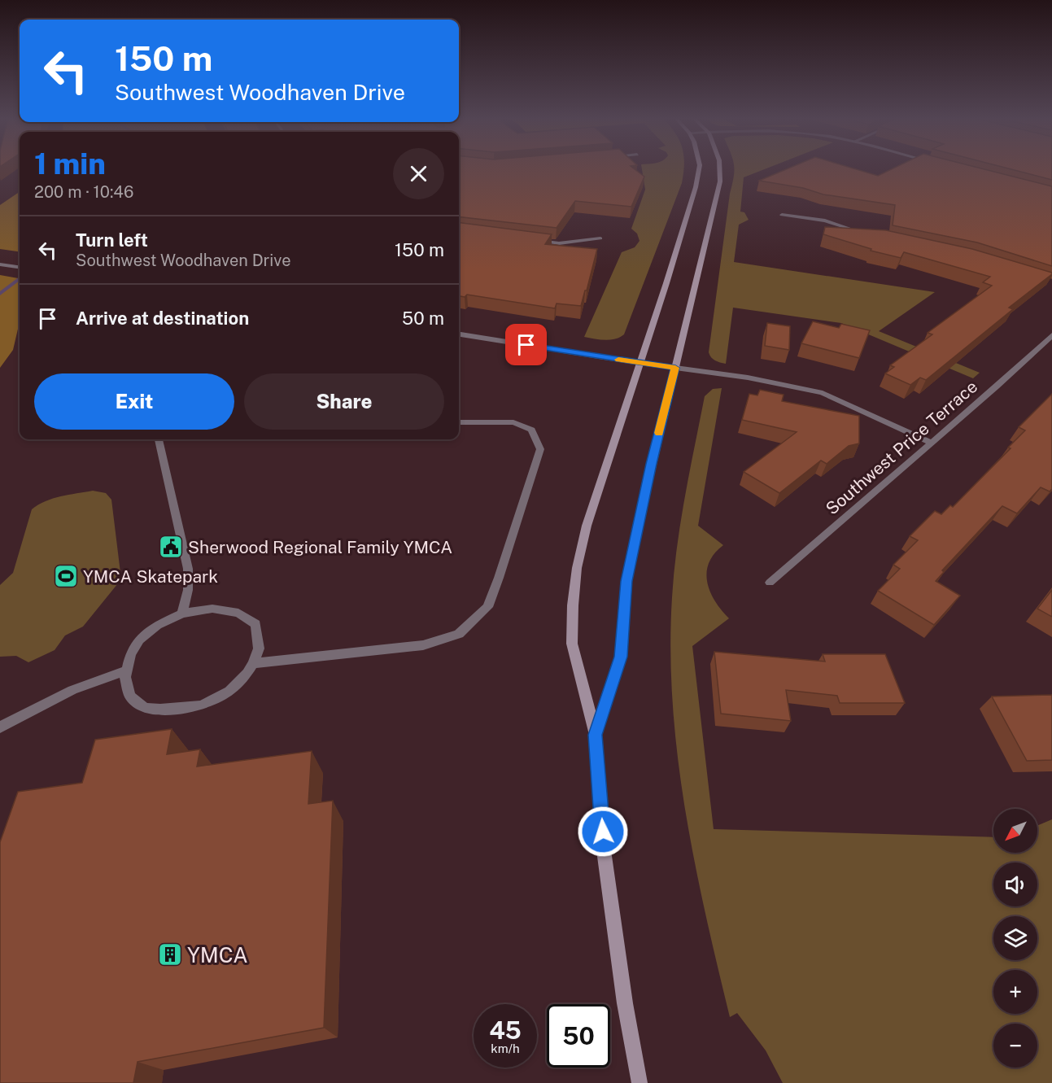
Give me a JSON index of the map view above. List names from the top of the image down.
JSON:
{
  "streets": {
    "street": ["Southwest Price Terrace"]
  },
  "places": {
    "public building": ["Sherwood Regional Family YMCA"],
    "sports": ["YMCA Skatepark"],
    "building": ["YMCA"]
  },
  "north": "bottom left",
  "page": {
    "turn": ["150 m", "Southwest Woodhaven Drive"],
    "heading": ["1 min", "200 m · 10:46"],
    "list": [
      {
        "name": "Turn left",
        "note": "Southwest Woodhaven Drive",
        "value": "150 m"
      },
      {
        "name": "Arrive at destination",
        "value": "50 m"
      }
    ],
    "buttons": ["Exit", "Share"],
    "map_buttons": ["+", "−"],
    "speed": "45 km/h",
    "limit": "50"
  }
}
